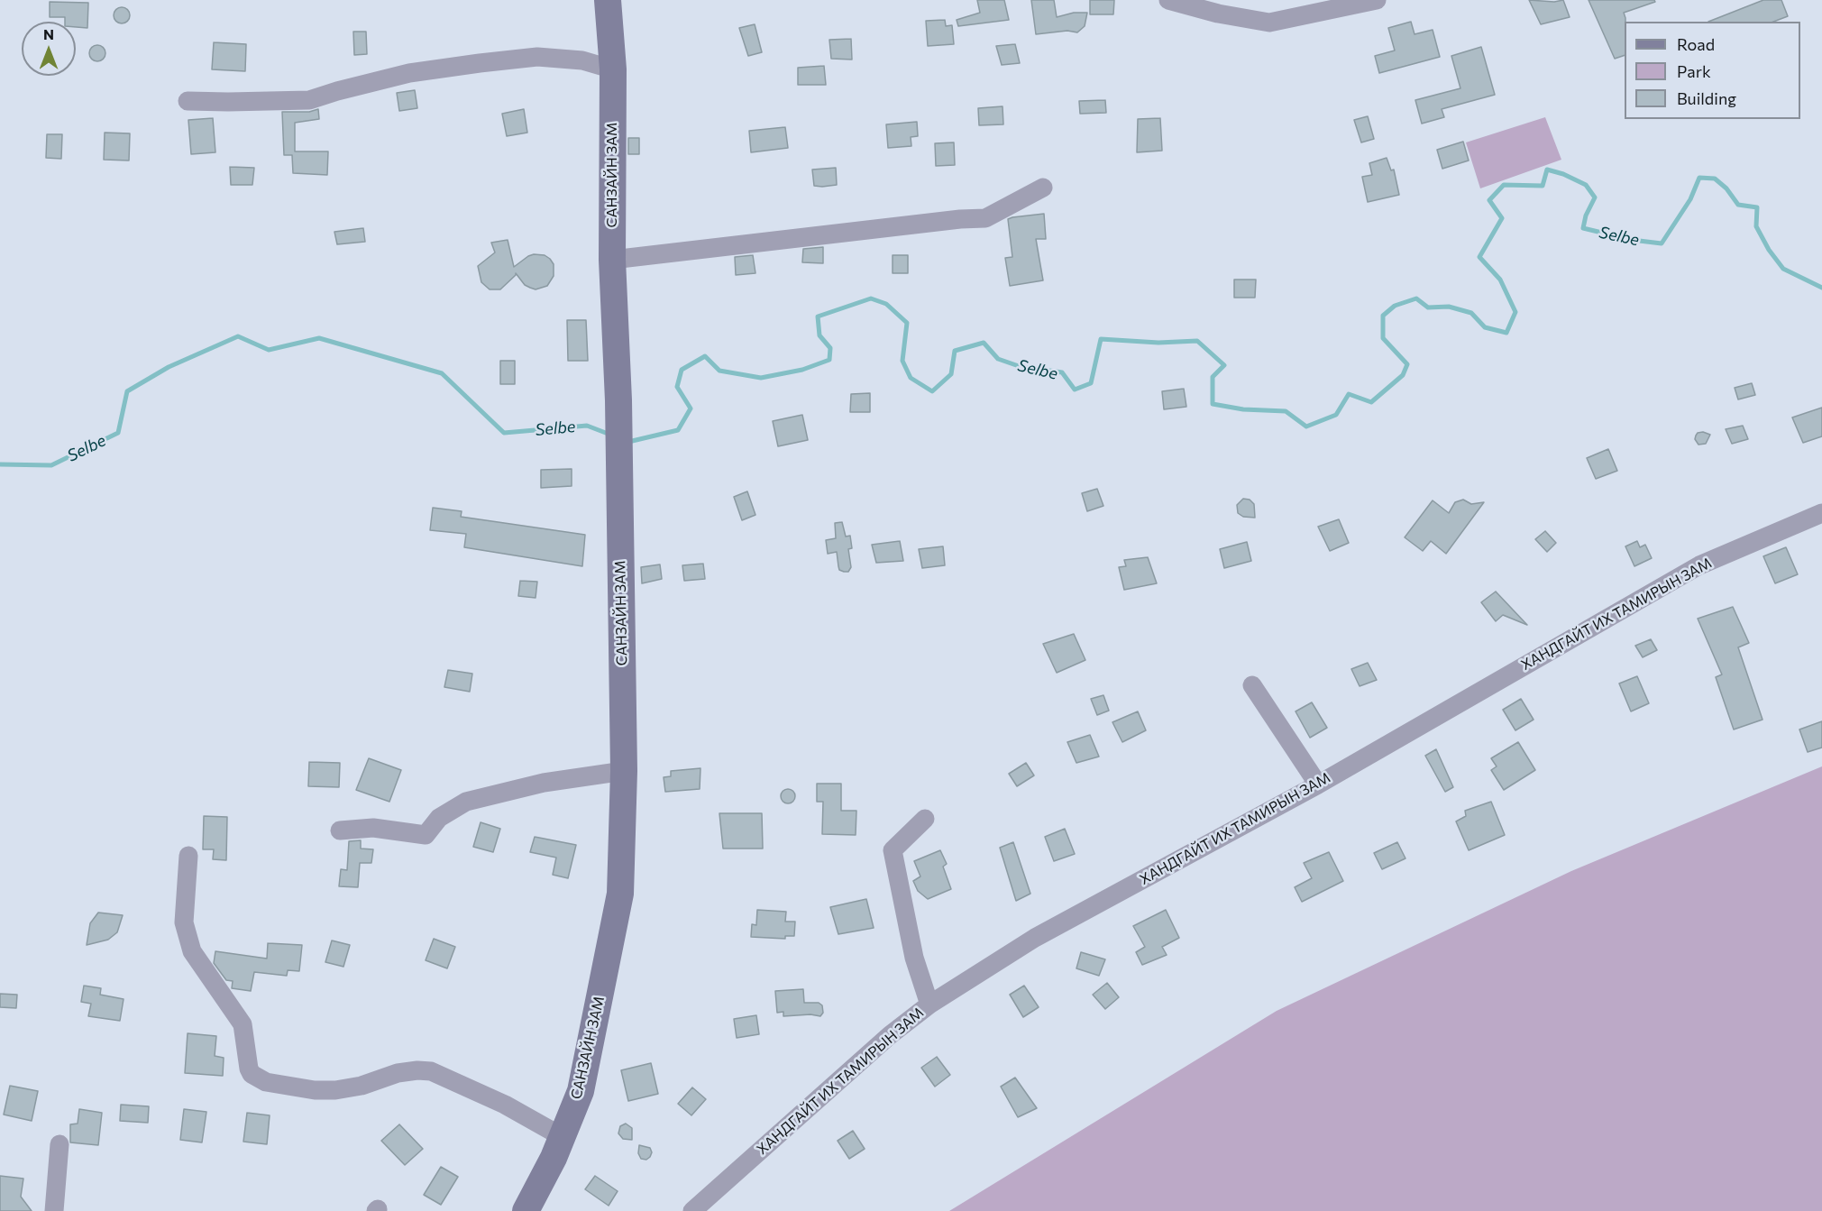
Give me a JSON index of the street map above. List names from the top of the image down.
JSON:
{
  "streets": {
    "main road": ["САНЗАЙН ЗАМ"],
    "street": ["ХАНДГАЙТ ИХ ТАМИРЫН ЗАМ"]
  },
  "water": ["Selbe"],
  "legend": ["Road", "Park", "Building"],
  "north": "top"
}
